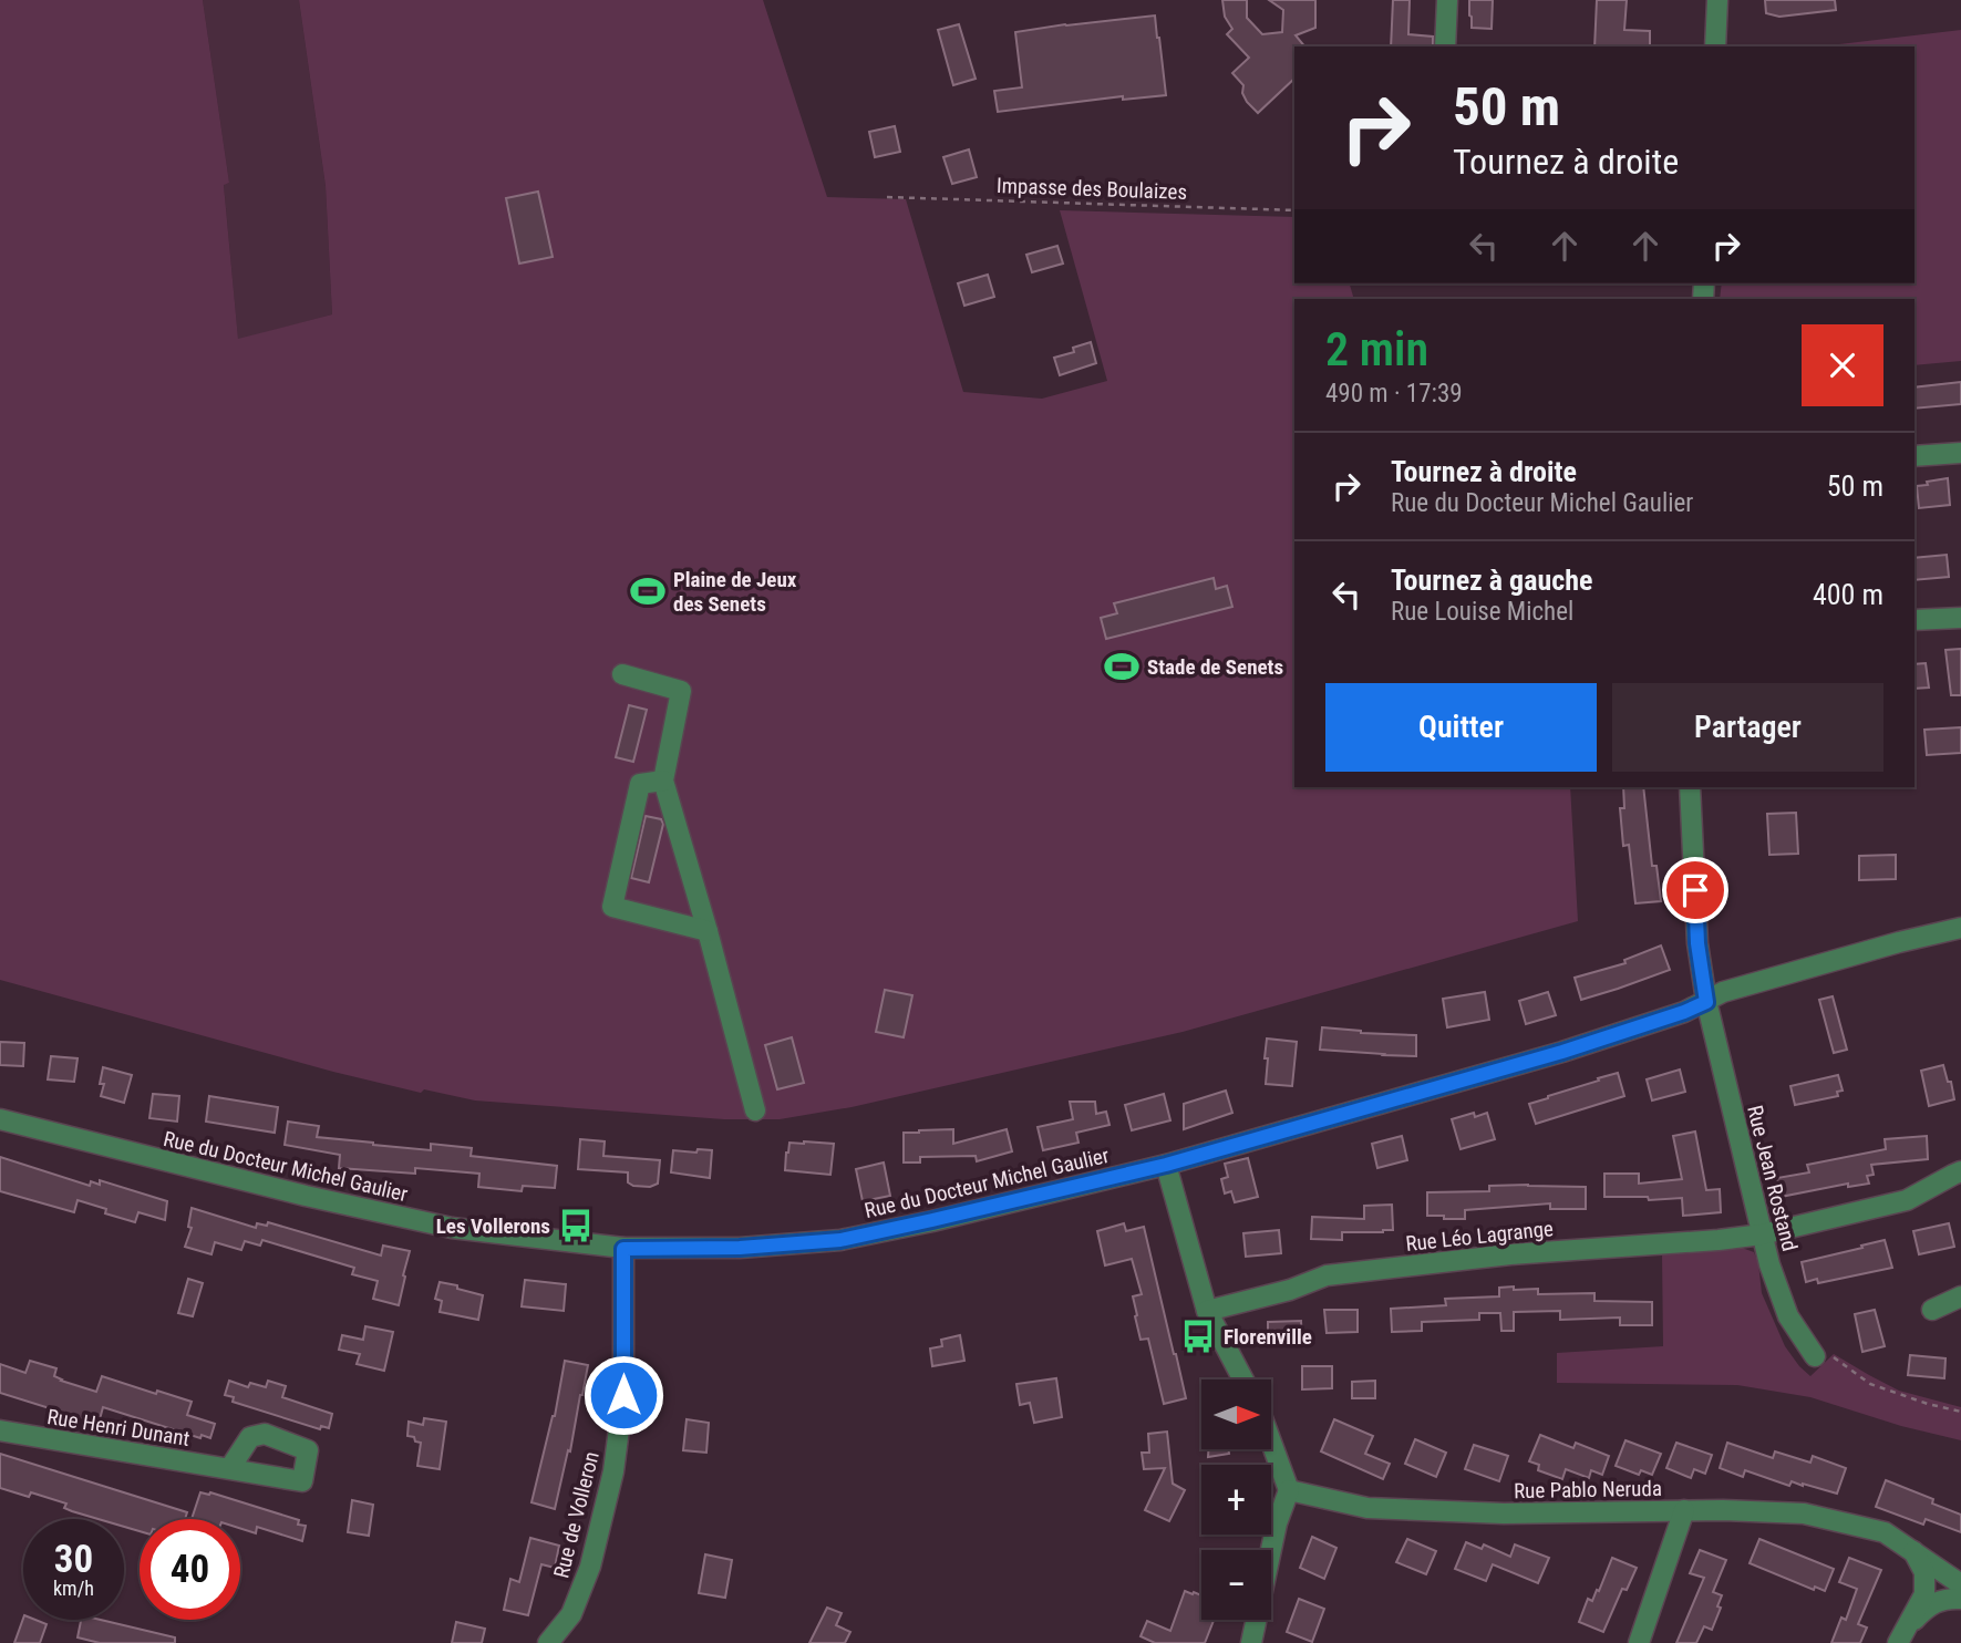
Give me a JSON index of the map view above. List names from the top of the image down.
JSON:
{
  "streets": {
    "street": [
      "Rue du Docteur Michel Gaulier",
      "Rue Jean Rostand",
      "Rue Léo Lagrange",
      "Rue Henri Dunant",
      "Rue Pablo Neruda",
      "Rue de Volleron"
    ],
    "path": ["Impasse des Boulaizes"]
  },
  "crossings": [
    ["Rue du Docteur Michel Gaulier", "Rue Jean Rostand"],
    ["Rue du Docteur Michel Gaulier", "Rue de Volleron"],
    ["Rue Jean Rostand", "Rue Léo Lagrange"]
  ],
  "places": {
    "sports": ["Plaine de Jeux des Senets", "Stade de Senets"],
    "bus stop": ["Les Vollerons", "Florenville"]
  },
  "north": "right",
  "page": {
    "turn": ["50 m", "Tournez à droite"],
    "heading": ["2 min", "490 m · 17:39"],
    "list": [
      {
        "name": "Tournez à droite",
        "note": "Rue du Docteur Michel Gaulier",
        "value": "50 m"
      },
      {
        "name": "Tournez à gauche",
        "note": "Rue Louise Michel",
        "value": "400 m"
      }
    ],
    "buttons": ["Quitter", "Partager"],
    "map_buttons": ["+", "−"],
    "speed": "30 km/h",
    "limit": "40"
  }
}
